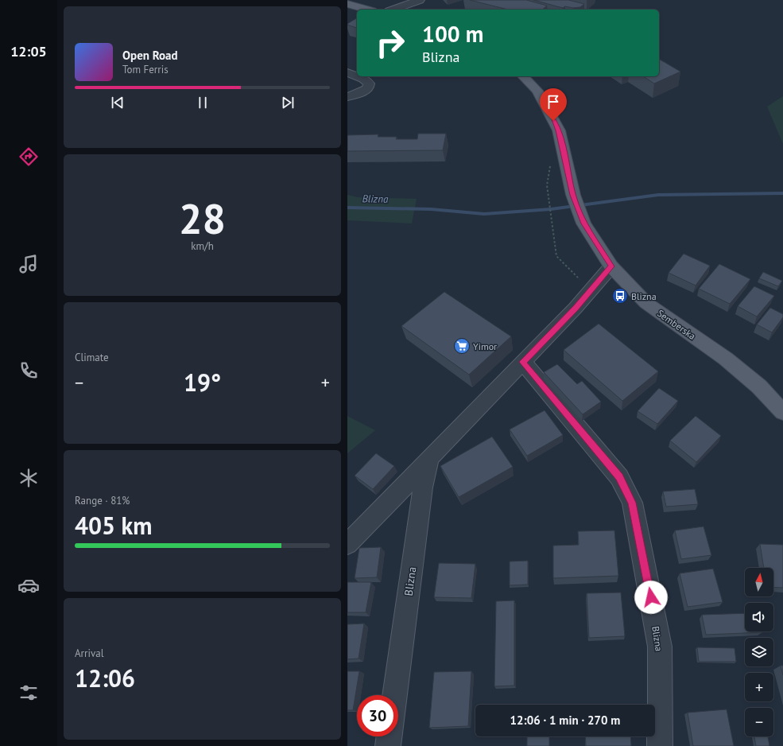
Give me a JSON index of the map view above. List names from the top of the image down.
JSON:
{
  "streets": {
    "main road": ["Semberska"],
    "street": ["Blizna"]
  },
  "water": ["Blizna"],
  "places": {
    "bus stop": ["Blizna"],
    "supermarket": ["Yimor"]
  },
  "north": "top",
  "page": {
    "tabs": "12:05",
    "turn": ["100 m", "Blizna"],
    "song": ["Open Road", "Tom Ferris"],
    "tile": [
      ["28", "km/h"],
      "Climate",
      ["Range · 81%", "405 km"],
      ["Arrival", "12:06"]
    ],
    "heat": ["−", "19°", "+"],
    "map_buttons": ["+", "−"],
    "limit": "30",
    "trip": "12:06 · 1 min · 270 m"
  }
}
